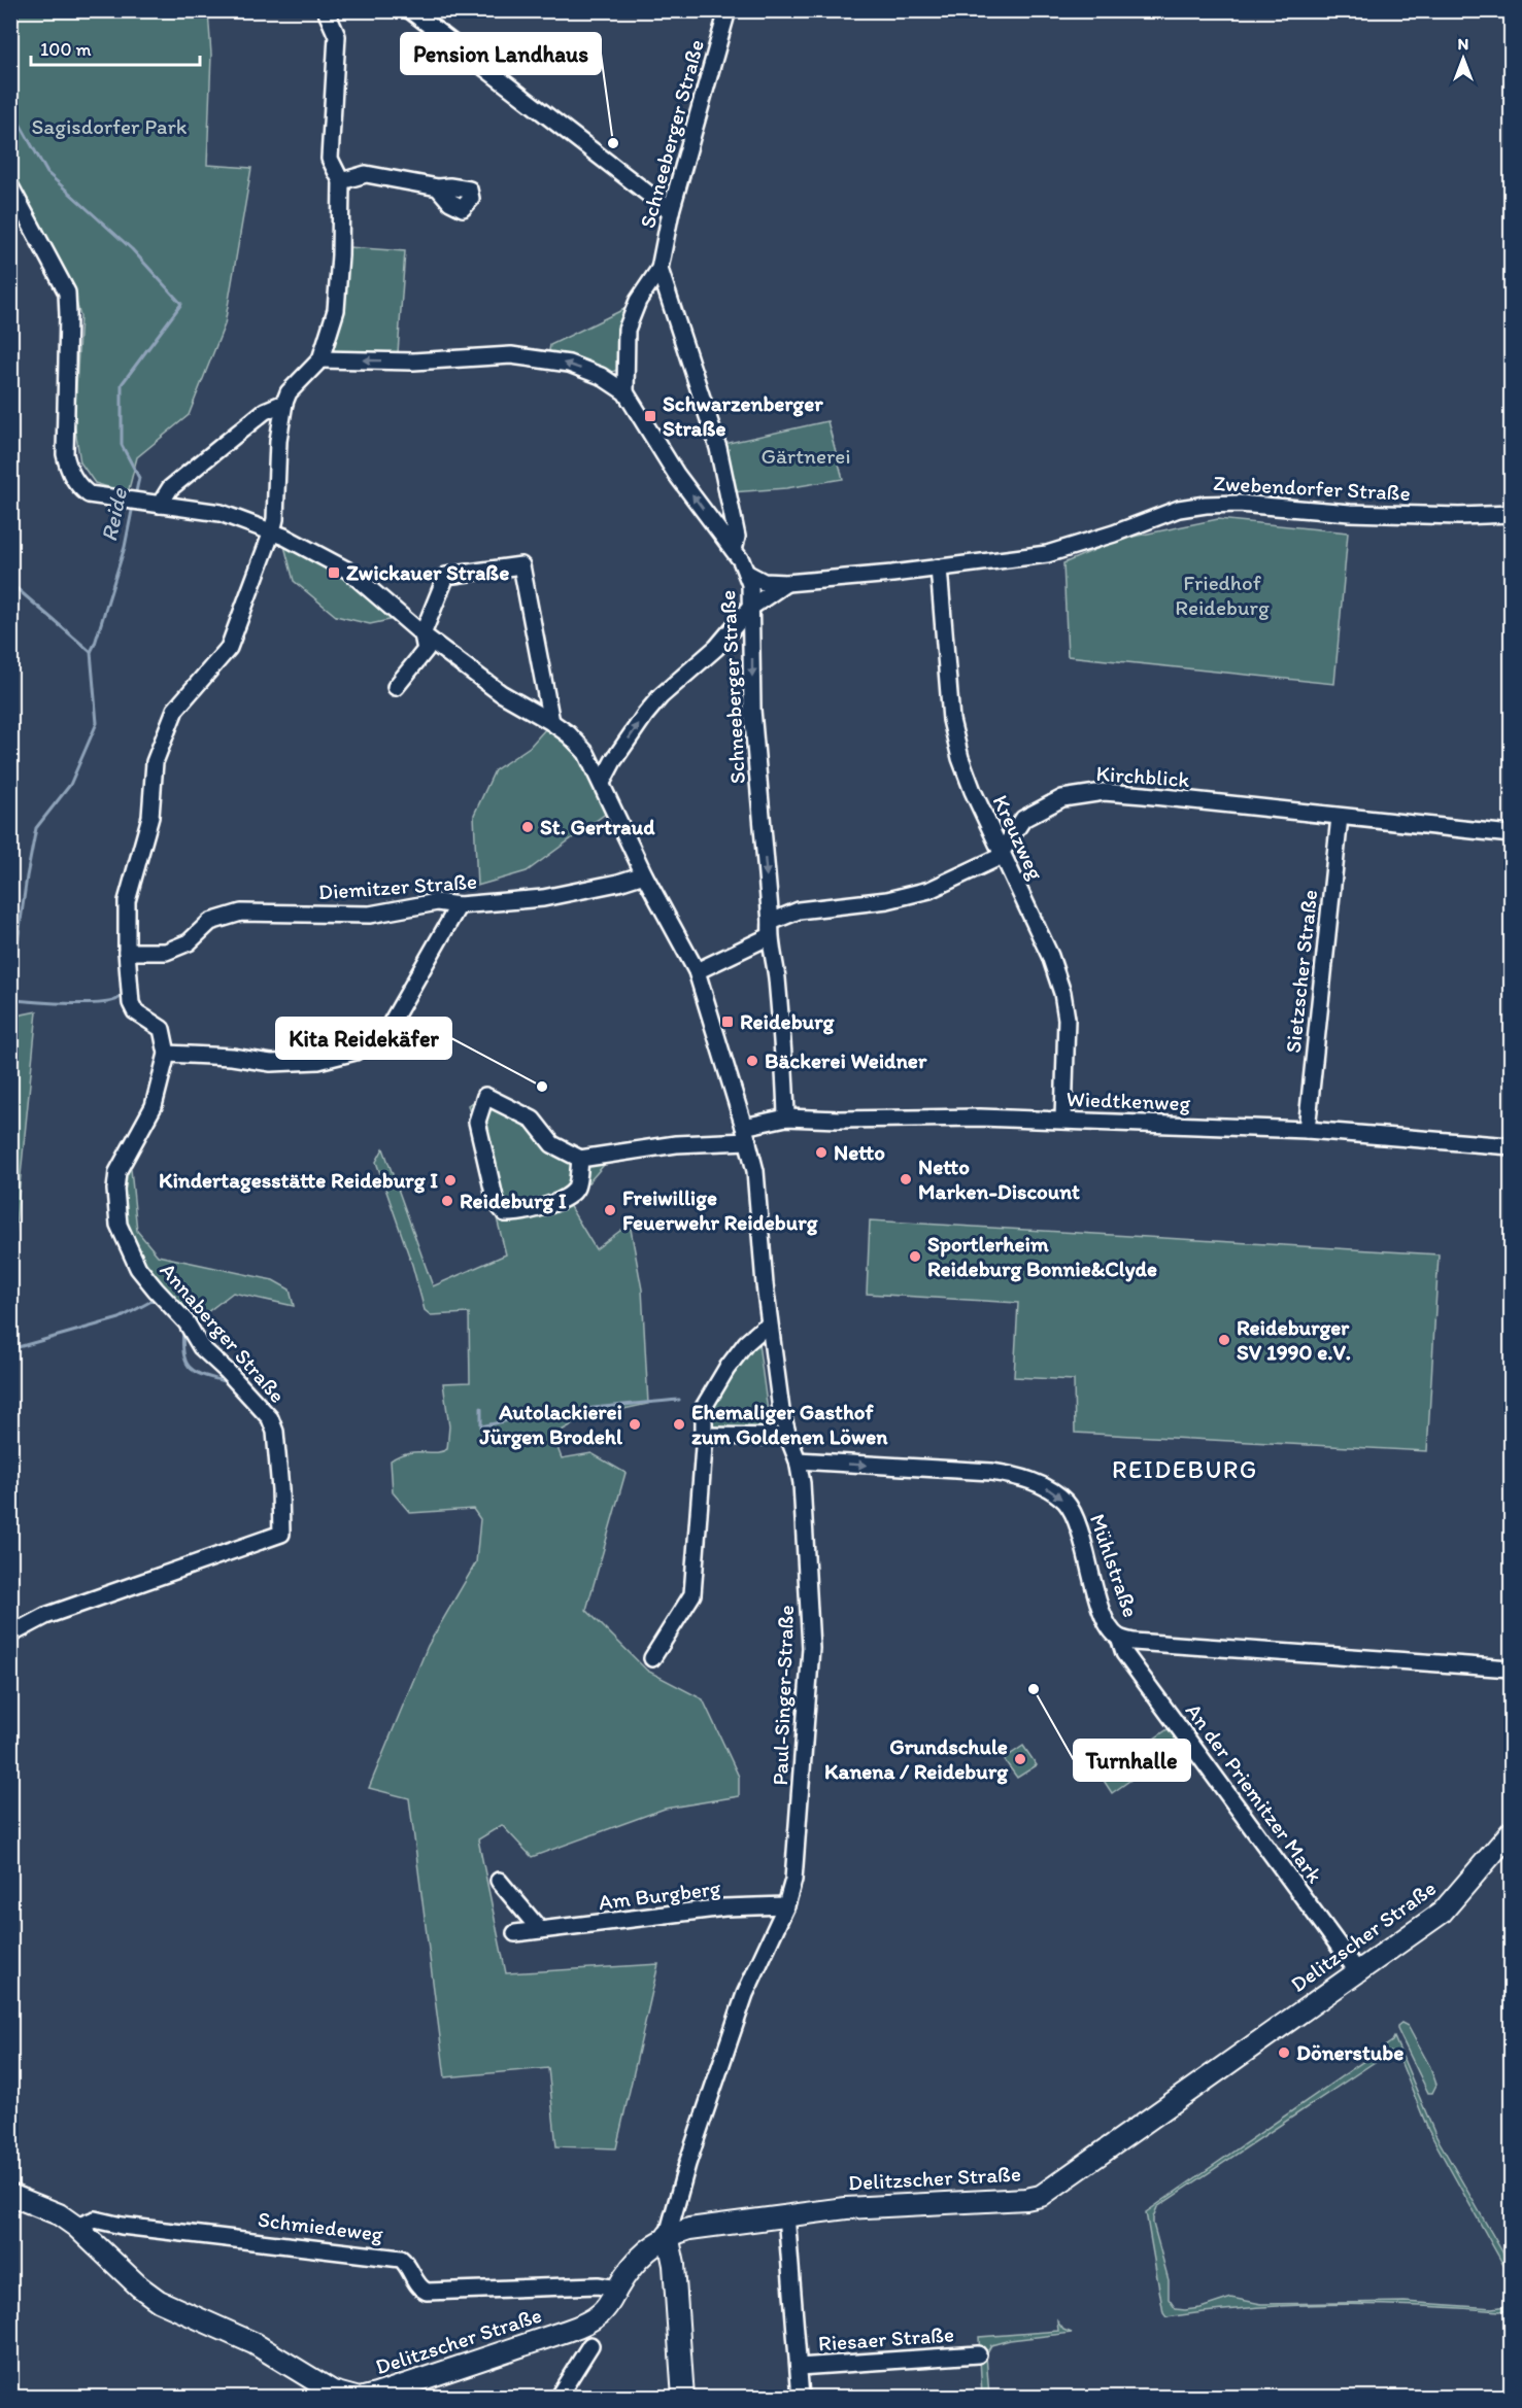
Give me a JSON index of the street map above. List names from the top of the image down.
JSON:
{
  "streets": {
    "main road": ["Delitzscher Straße"],
    "street": [
      "Schneeberger Straße",
      "Zwebendorfer Straße",
      "Kirchblick",
      "Kreuzweg",
      "Diemitzer Straße",
      "Sietzscher Straße",
      "Wiedtkenweg",
      "Annaberger Straße",
      "Mühlstraße",
      "Paul-Singer-Straße",
      "An der Priemitzer Mark",
      "Am Burgberg",
      "Schmiedeweg",
      "Riesaer Straße"
    ]
  },
  "crossings": [
    ["Schneeberger Straße", "Zwebendorfer Straße"],
    ["Schneeberger Straße", "Kirchblick"],
    ["Schneeberger Straße", "Wiedtkenweg"],
    ["Zwebendorfer Straße", "Kreuzweg"],
    ["Zwebendorfer Straße", "Paul-Singer-Straße"],
    ["Kirchblick", "Kreuzweg"],
    ["Kirchblick", "Sietzscher Straße"],
    ["Kreuzweg", "Wiedtkenweg"],
    ["Diemitzer Straße", "Paul-Singer-Straße"],
    ["Sietzscher Straße", "Wiedtkenweg"],
    ["Wiedtkenweg", "Paul-Singer-Straße"],
    ["Mühlstraße", "Paul-Singer-Straße"],
    ["Mühlstraße", "An der Priemitzer Mark"],
    ["Paul-Singer-Straße", "Am Burgberg"],
    ["Paul-Singer-Straße", "Delitzscher Straße"],
    ["An der Priemitzer Mark", "Delitzscher Straße"],
    ["Delitzscher Straße", "Schmiedeweg"],
    ["Delitzscher Straße", "Riesaer Straße"]
  ],
  "one_way": ["Mühlstraße"],
  "districts": ["REIDEBURG"],
  "water": ["Reide"],
  "parks": ["Sagisdorfer Park", "Gärtnerei", "Friedhof Reideburg"],
  "places": {
    "other": [
      "Pension Landhaus",
      "St. Gertraud",
      "Bäckerei Weidner",
      "Kita Reidekäfer",
      "Netto",
      "Netto Marken-Discount",
      "Kindertagesstätte Reideburg I",
      "Reideburg I",
      "Freiwillige Feuerwehr Reideburg",
      "Sportlerheim Reideburg Bonnie&Clyde",
      "Reideburger SV 1990 e.V.",
      "Autolackierei Jürgen Brodehl",
      "Ehemaliger Gasthof zum Goldenen Löwen",
      "Turnhalle",
      "Grundschule Kanena / Reideburg",
      "Dönerstube"
    ],
    "transit": ["Schwarzenberger Straße", "Zwickauer Straße", "Reideburg"]
  },
  "scale_bar": "100 m",
  "north": "top"
}
